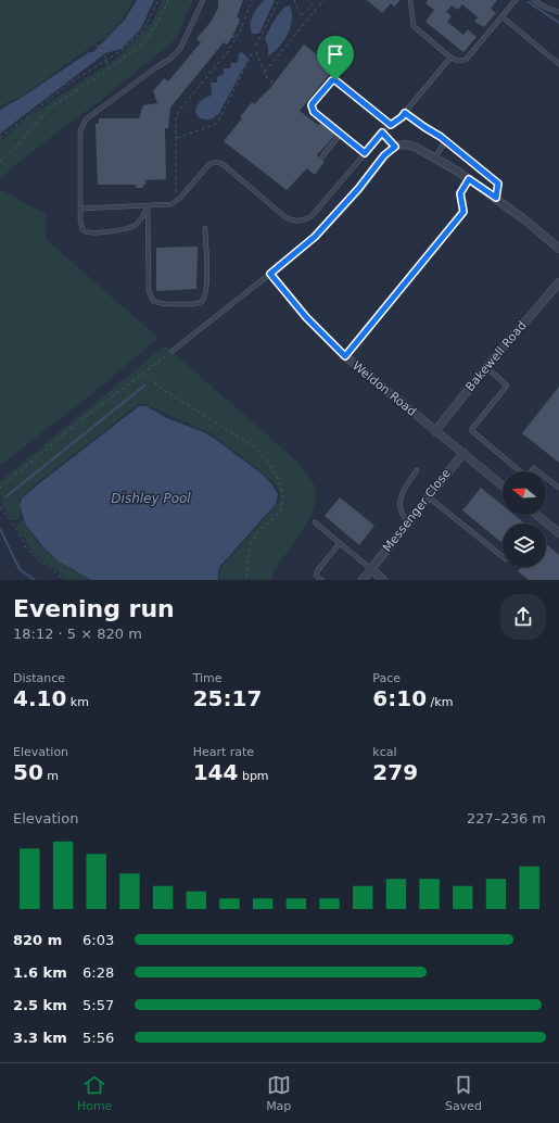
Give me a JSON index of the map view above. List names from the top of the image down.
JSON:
{
  "streets": {
    "street": ["Bakewell Road", "Weldon Road", "Messenger Close"]
  },
  "crossings": [
    ["Bakewell Road", "Weldon Road"],
    ["Weldon Road", "Messenger Close"]
  ],
  "water": ["Dishley Pool"],
  "north": "left",
  "page": {
    "heading": ["Evening run", "18:12 · 5 × 820 m"],
    "stats": [
      ["Distance", "4.10 km"],
      ["Time", "25:17"],
      ["Pace", "6:10 /km"],
      ["Elevation", "50 m"],
      ["Heart rate", "144 bpm"],
      ["kcal", "279"]
    ],
    "chart": ["Elevation", "227–236 m"],
    "list": [
      {
        "name": "820 m",
        "note": "6:03"
      },
      {
        "name": "1.6 km",
        "note": "6:28"
      },
      {
        "name": "2.5 km",
        "note": "5:57"
      },
      {
        "name": "3.3 km",
        "note": "5:56"
      }
    ],
    "tabs": ["Home", "Map", "Saved"]
  }
}
